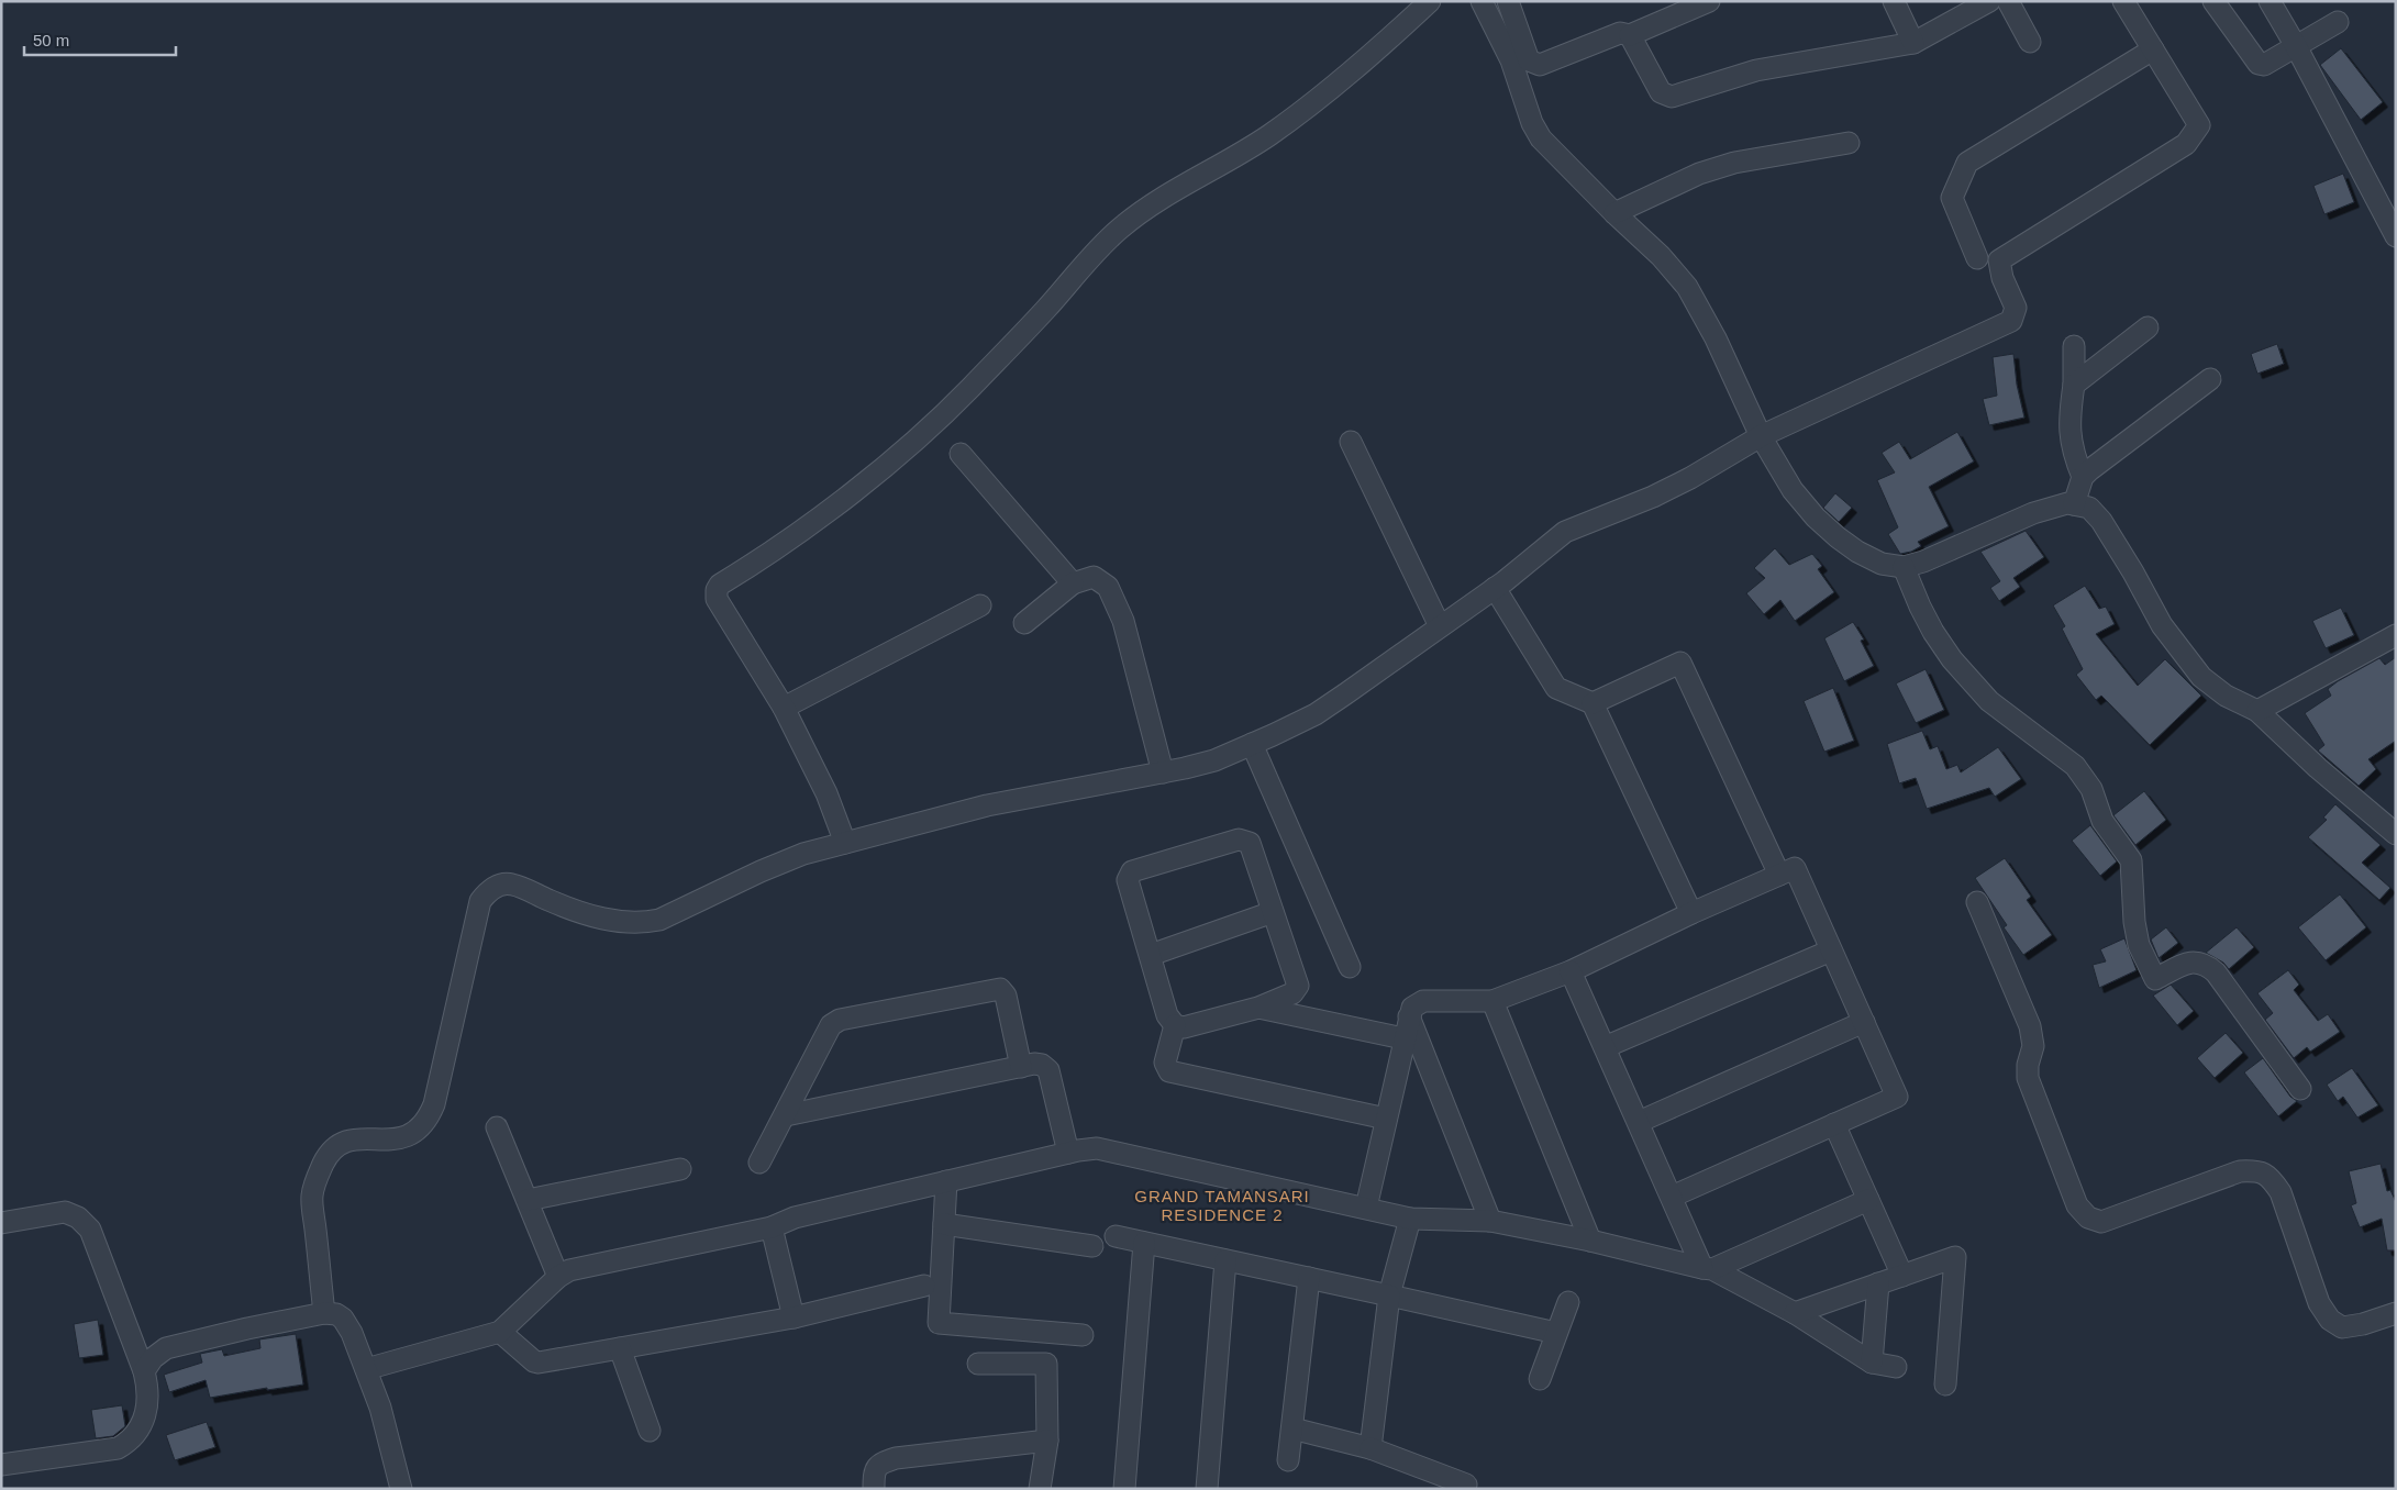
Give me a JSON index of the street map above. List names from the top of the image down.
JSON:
{
  "districts": ["GRAND TAMANSARI RESIDENCE 2"],
  "scale_bar": "50 m"
}
